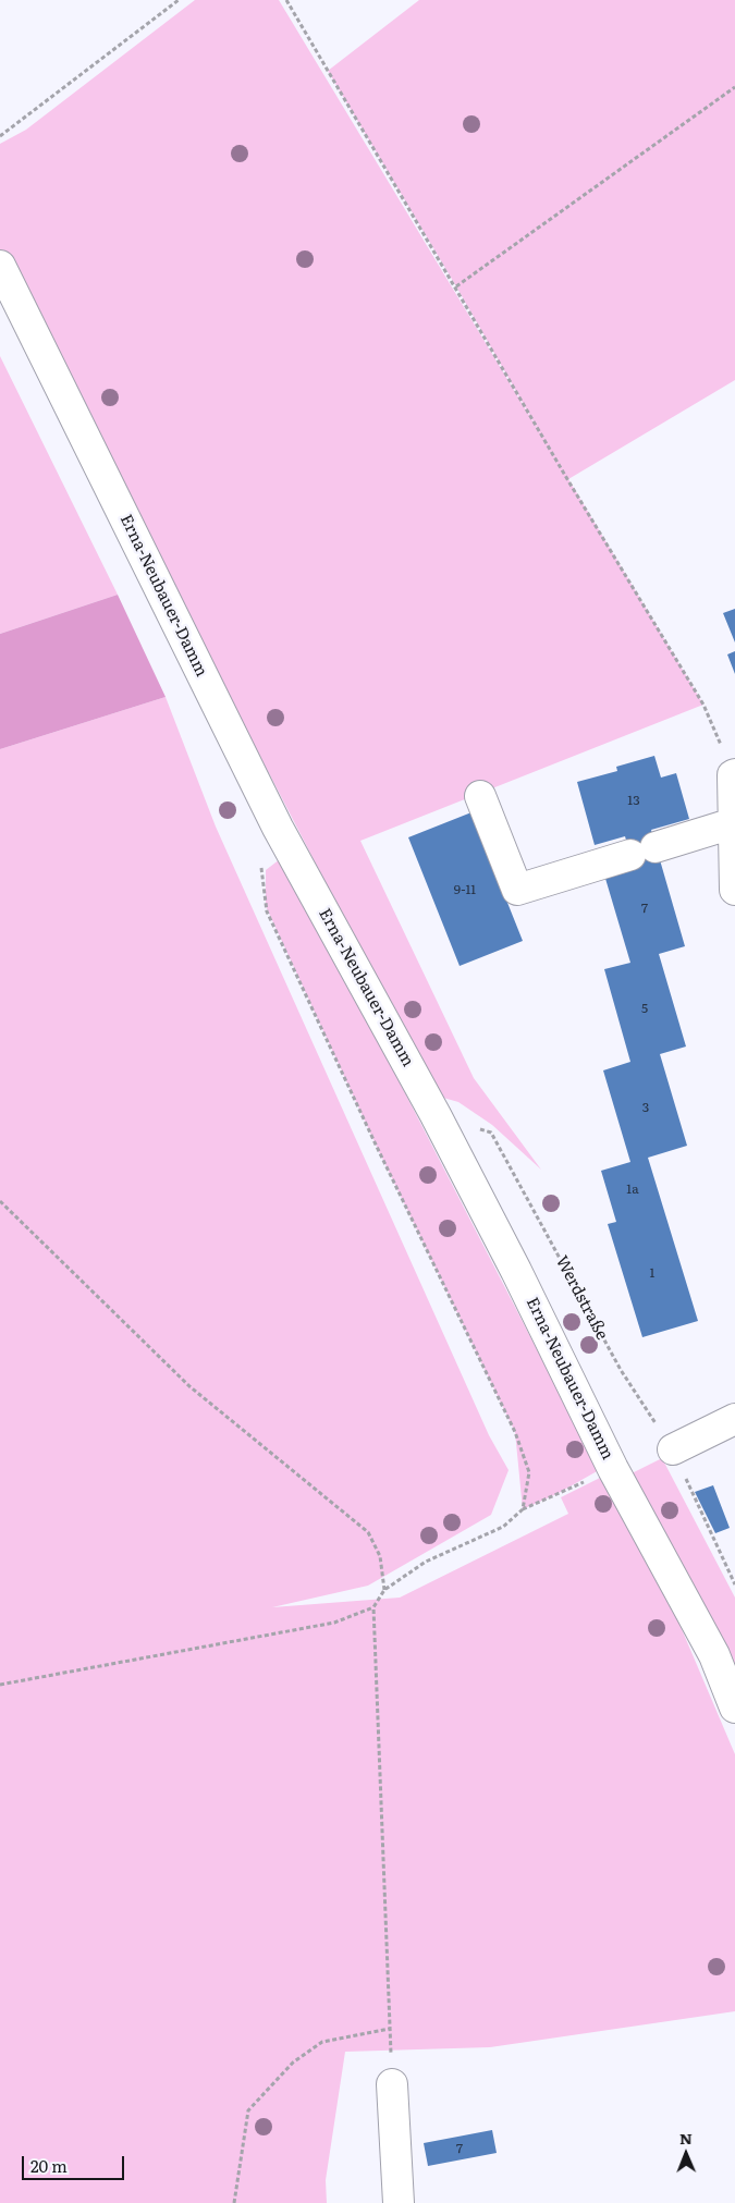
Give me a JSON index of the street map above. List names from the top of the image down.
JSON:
{
  "streets": {
    "street": ["Erna-Neubauer-Damm"],
    "path": ["Werdstraße"]
  },
  "crossings": [
    ["Erna-Neubauer-Damm", "Werdstraße"]
  ],
  "house_numbers": [
    "13",
    "9-11",
    "7",
    "5",
    "3",
    "1a",
    "1",
    "7"
  ],
  "scale_bar": "20 m",
  "north": "top"
}
